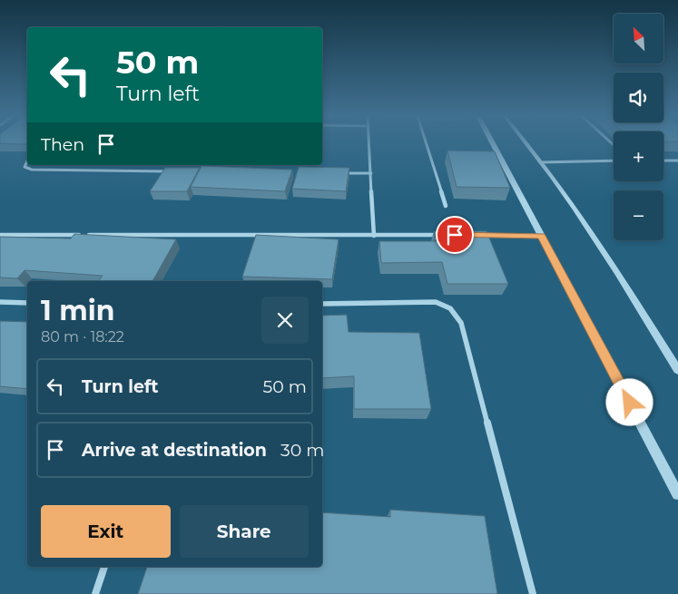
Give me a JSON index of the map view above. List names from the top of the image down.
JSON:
{
  "north": "top left",
  "page": {
    "map_buttons": ["+", "−"],
    "turn": ["50 m", "Turn left"],
    "then": "Then",
    "heading": ["1 min", "80 m · 18:22"],
    "list": [
      {
        "name": "Turn left",
        "value": "50 m"
      },
      {
        "name": "Arrive at destination",
        "value": "30 m"
      }
    ],
    "buttons": ["Exit", "Share"]
  }
}
